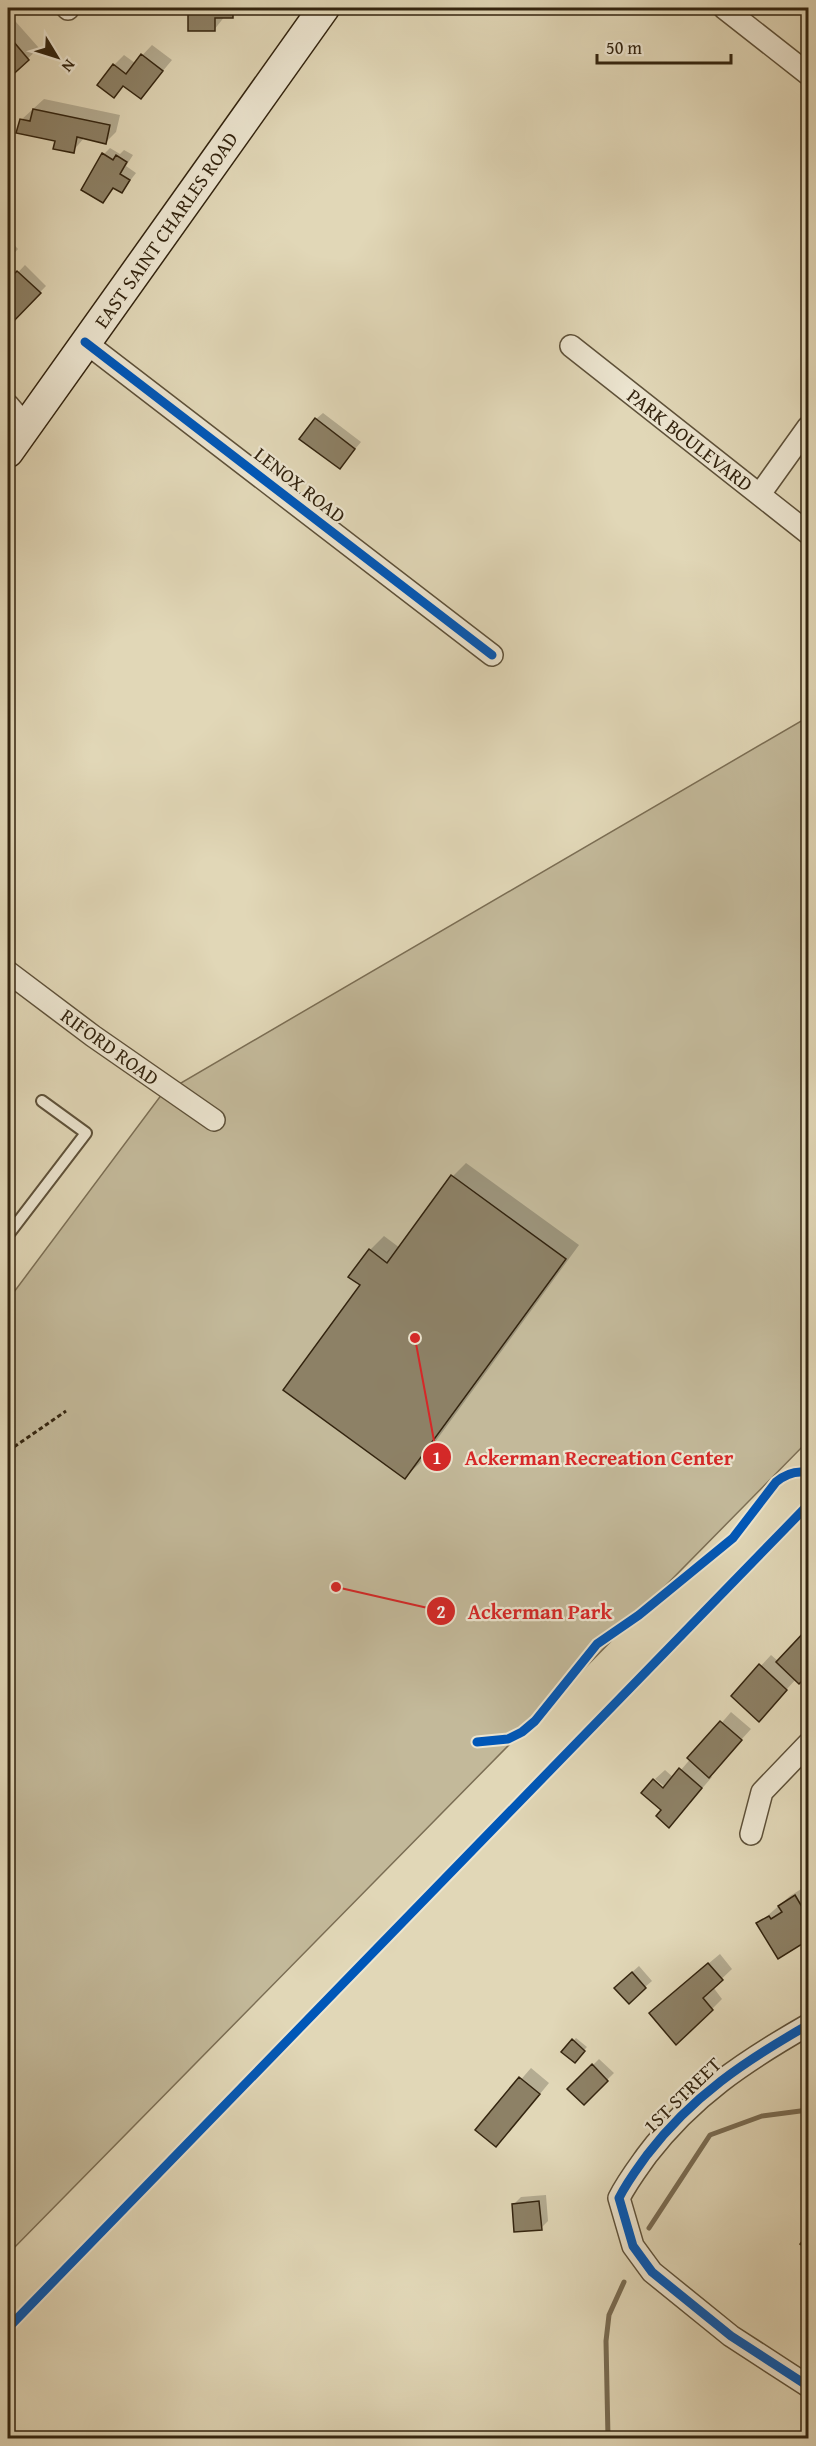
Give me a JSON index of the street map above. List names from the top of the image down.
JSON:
{
  "streets": {
    "main road": ["EAST SAINT CHARLES ROAD"],
    "street": [
      "PARK BOULEVARD",
      "LENOX ROAD",
      "RIFORD ROAD",
      "1ST STREET"
    ]
  },
  "crossings": [
    ["EAST SAINT CHARLES ROAD", "LENOX ROAD"]
  ],
  "places": ["Ackerman Recreation Center", "Ackerman Park"],
  "scale_bar": "50 m",
  "north": "bottom right"
}
